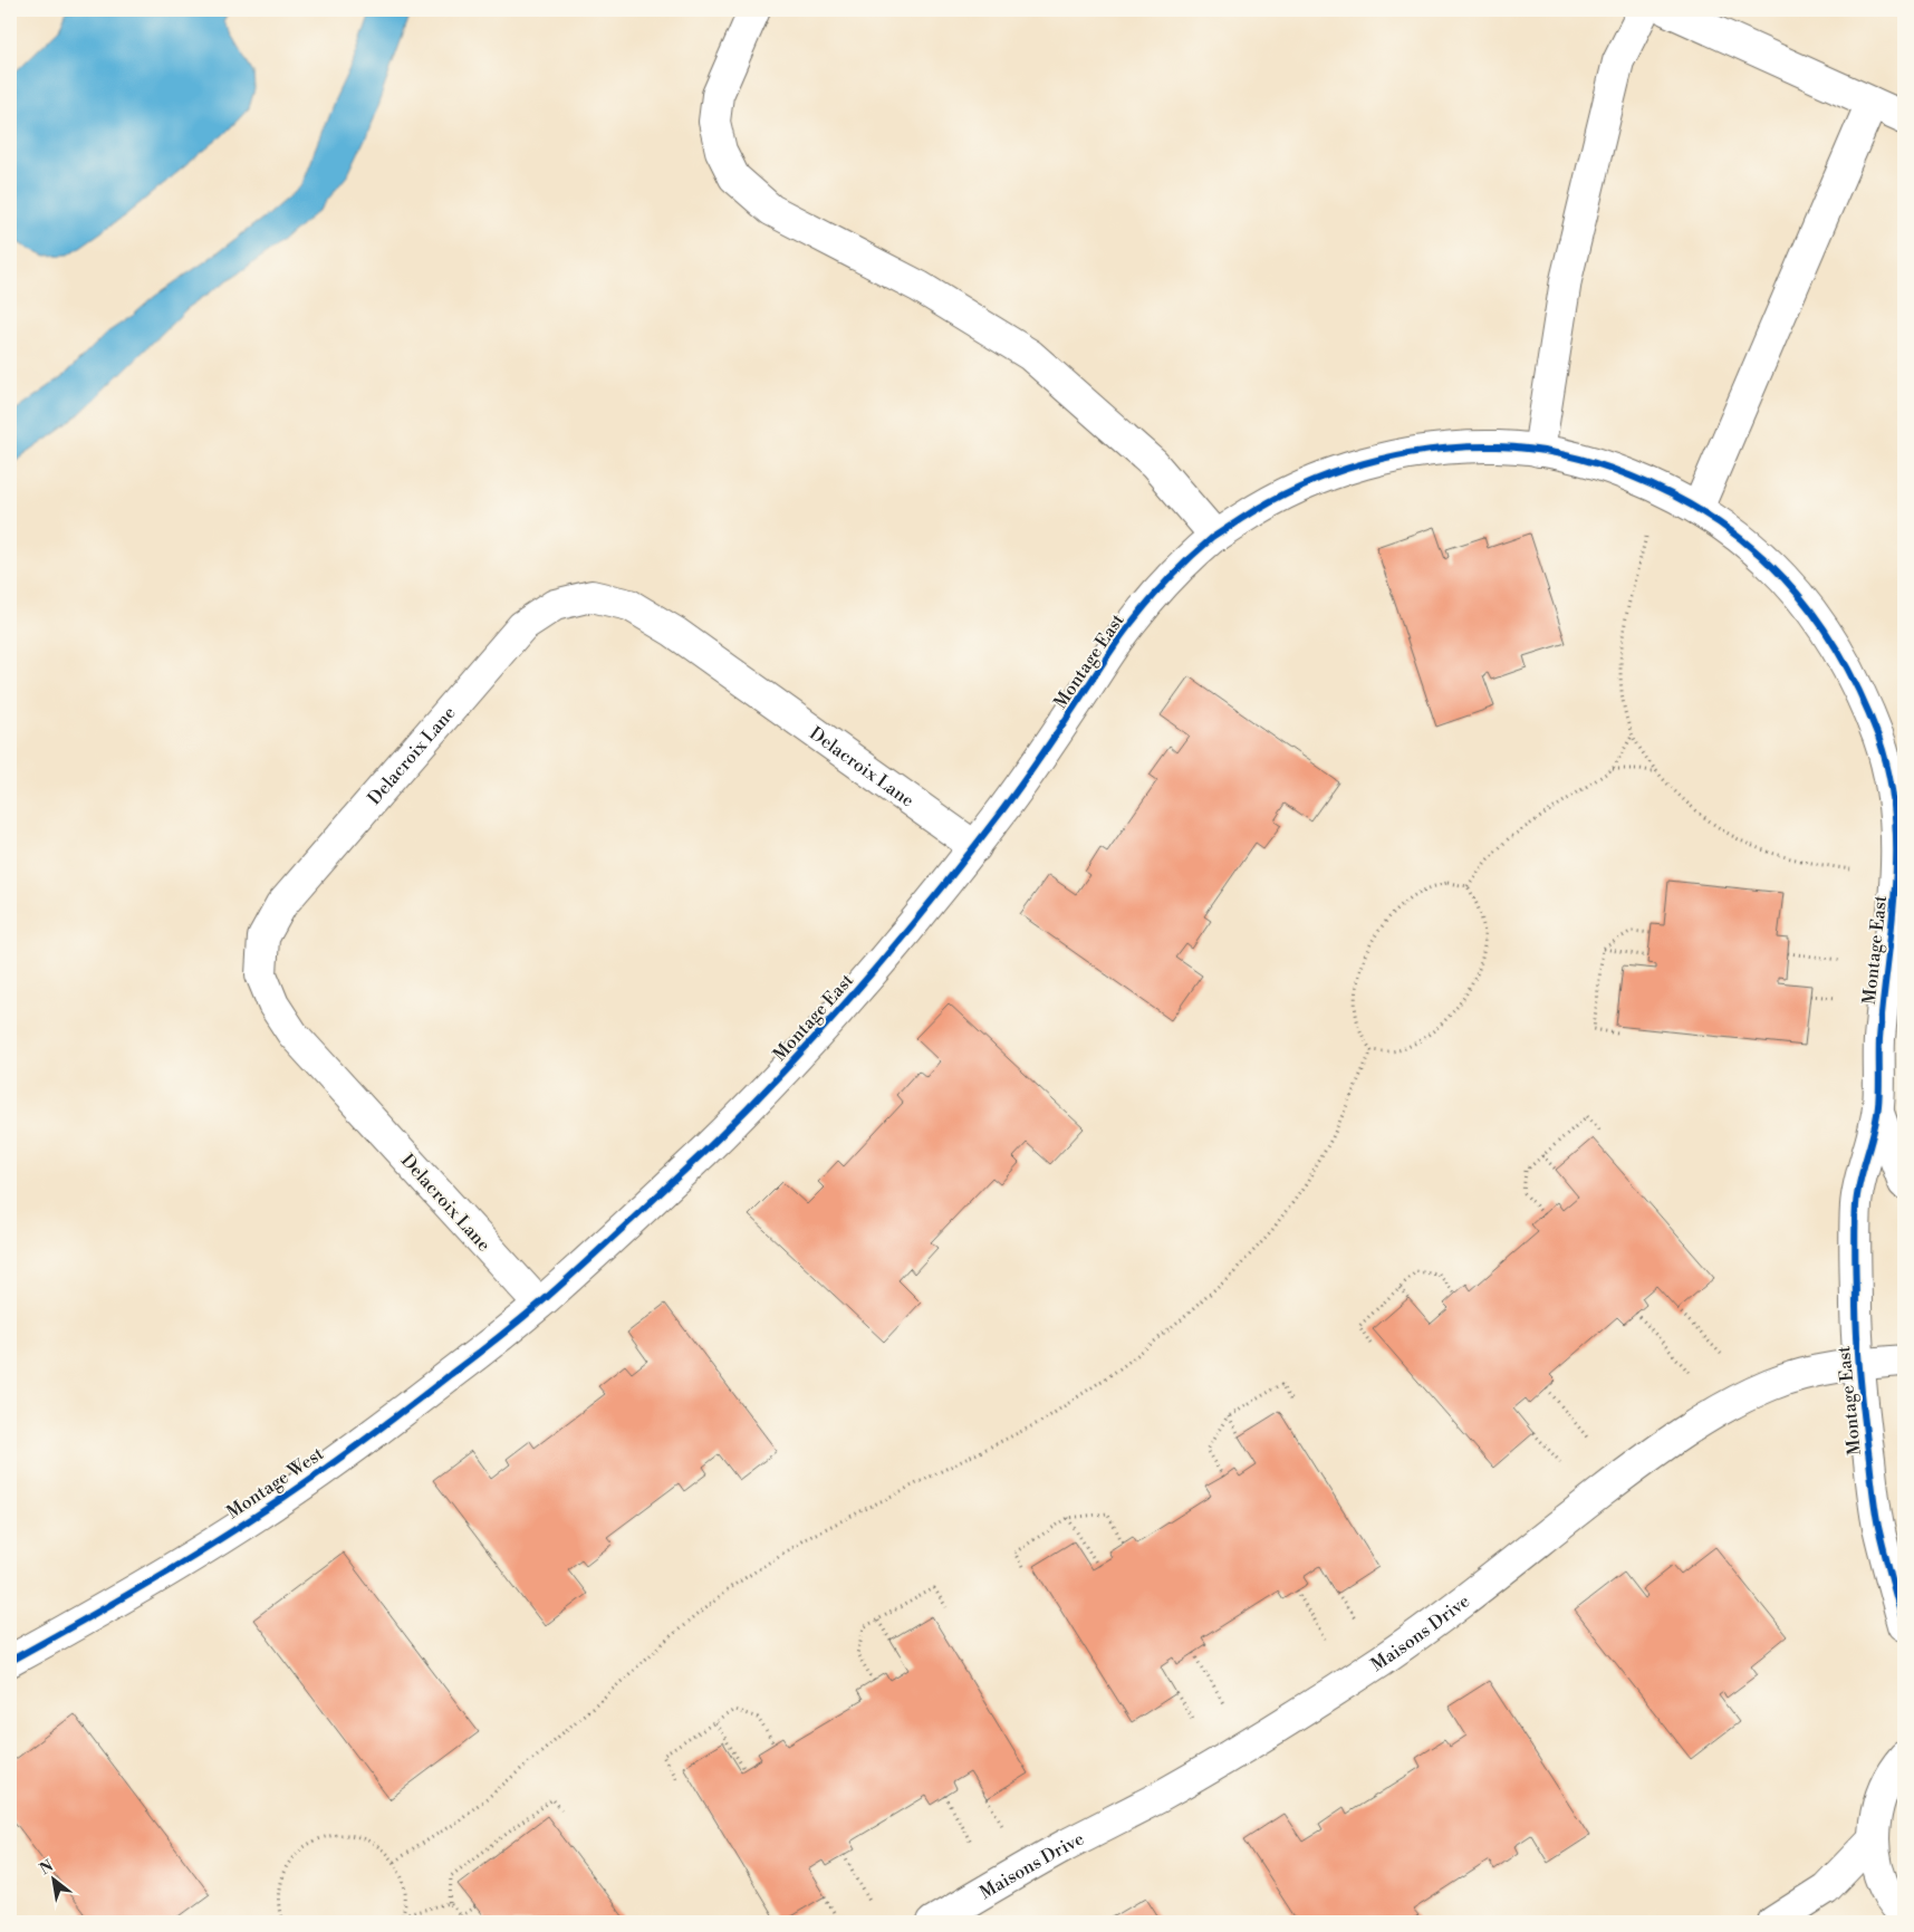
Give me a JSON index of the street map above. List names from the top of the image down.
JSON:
{
  "streets": {
    "street": [
      "Montage East",
      "Delacroix Lane",
      "Montage West",
      "Maisons Drive"
    ]
  },
  "crossings": [
    ["Montage East", "Delacroix Lane"],
    ["Montage East", "Montage West"],
    ["Montage East", "Maisons Drive"],
    ["Delacroix Lane", "Montage West"]
  ],
  "north": "top left"
}
